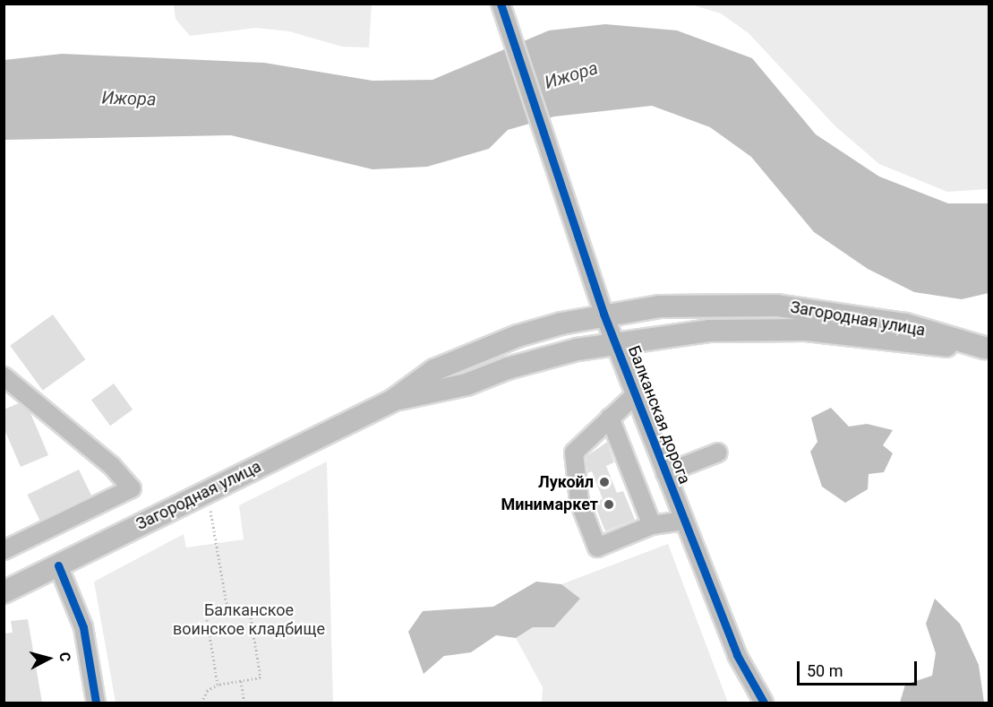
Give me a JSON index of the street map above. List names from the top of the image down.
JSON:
{
  "streets": {
    "main road": ["Загородная улица"],
    "street": ["Балканская дорога"]
  },
  "crossings": [
    ["Загородная улица", "Балканская дорога"]
  ],
  "water": ["Ижора"],
  "parks": ["Балканское воинское кладбище"],
  "places": ["Лукойл", "Минимаркет"],
  "scale_bar": "50 m",
  "north": "right"
}
